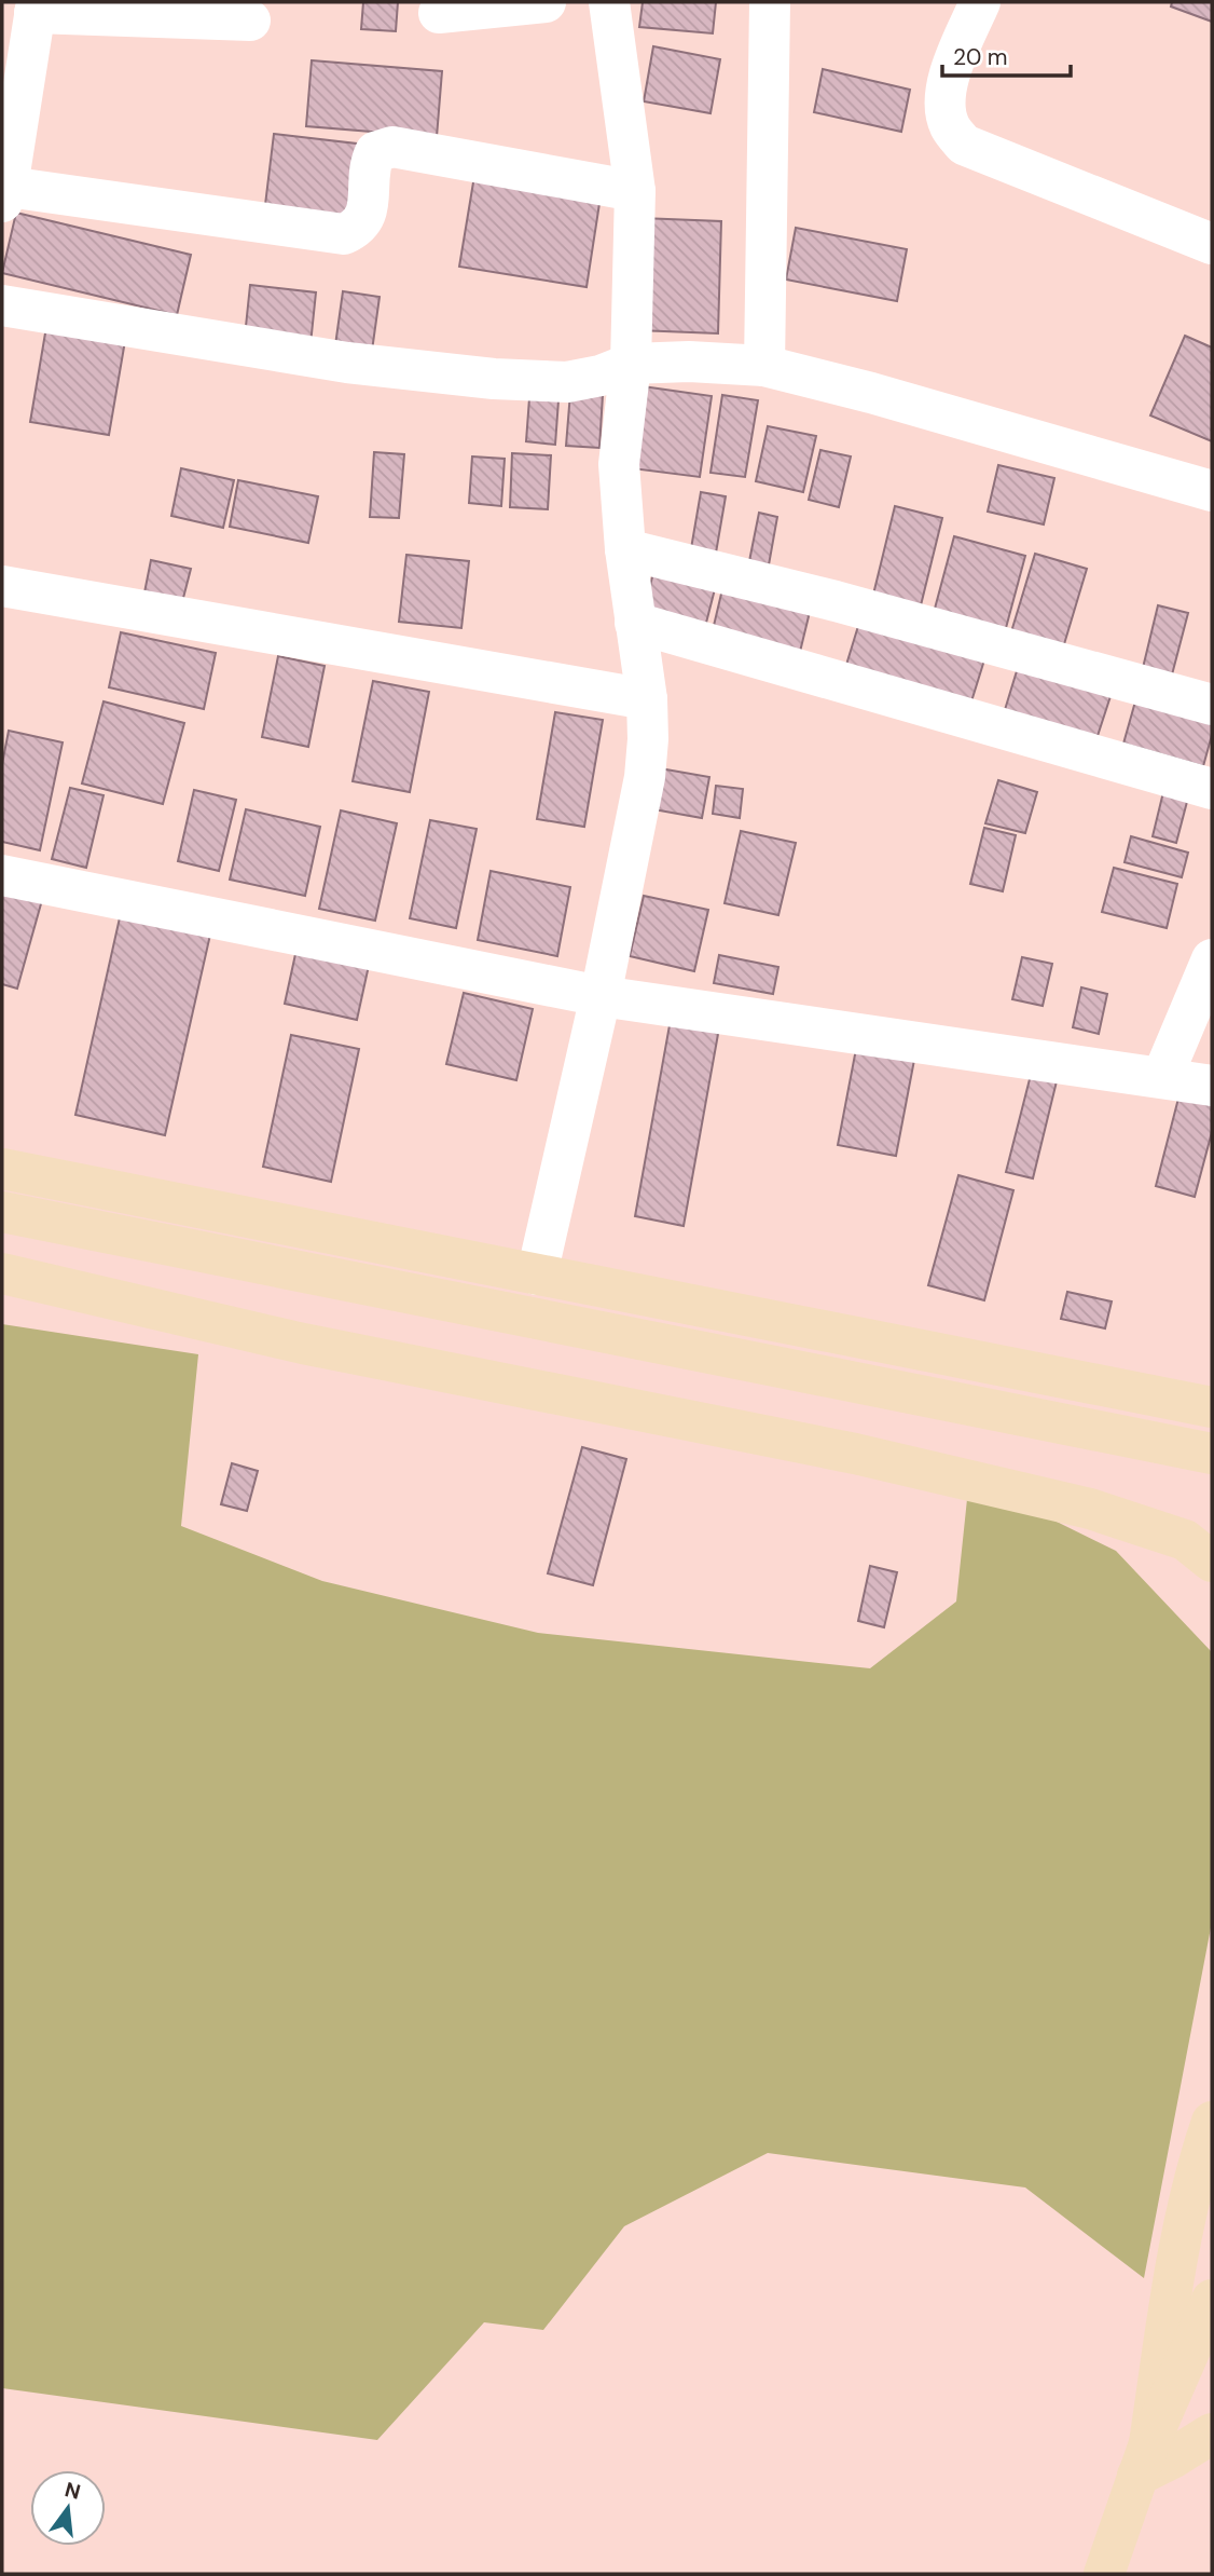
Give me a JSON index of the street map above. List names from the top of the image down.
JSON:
{
  "scale_bar": "20 m",
  "north": "top"
}
